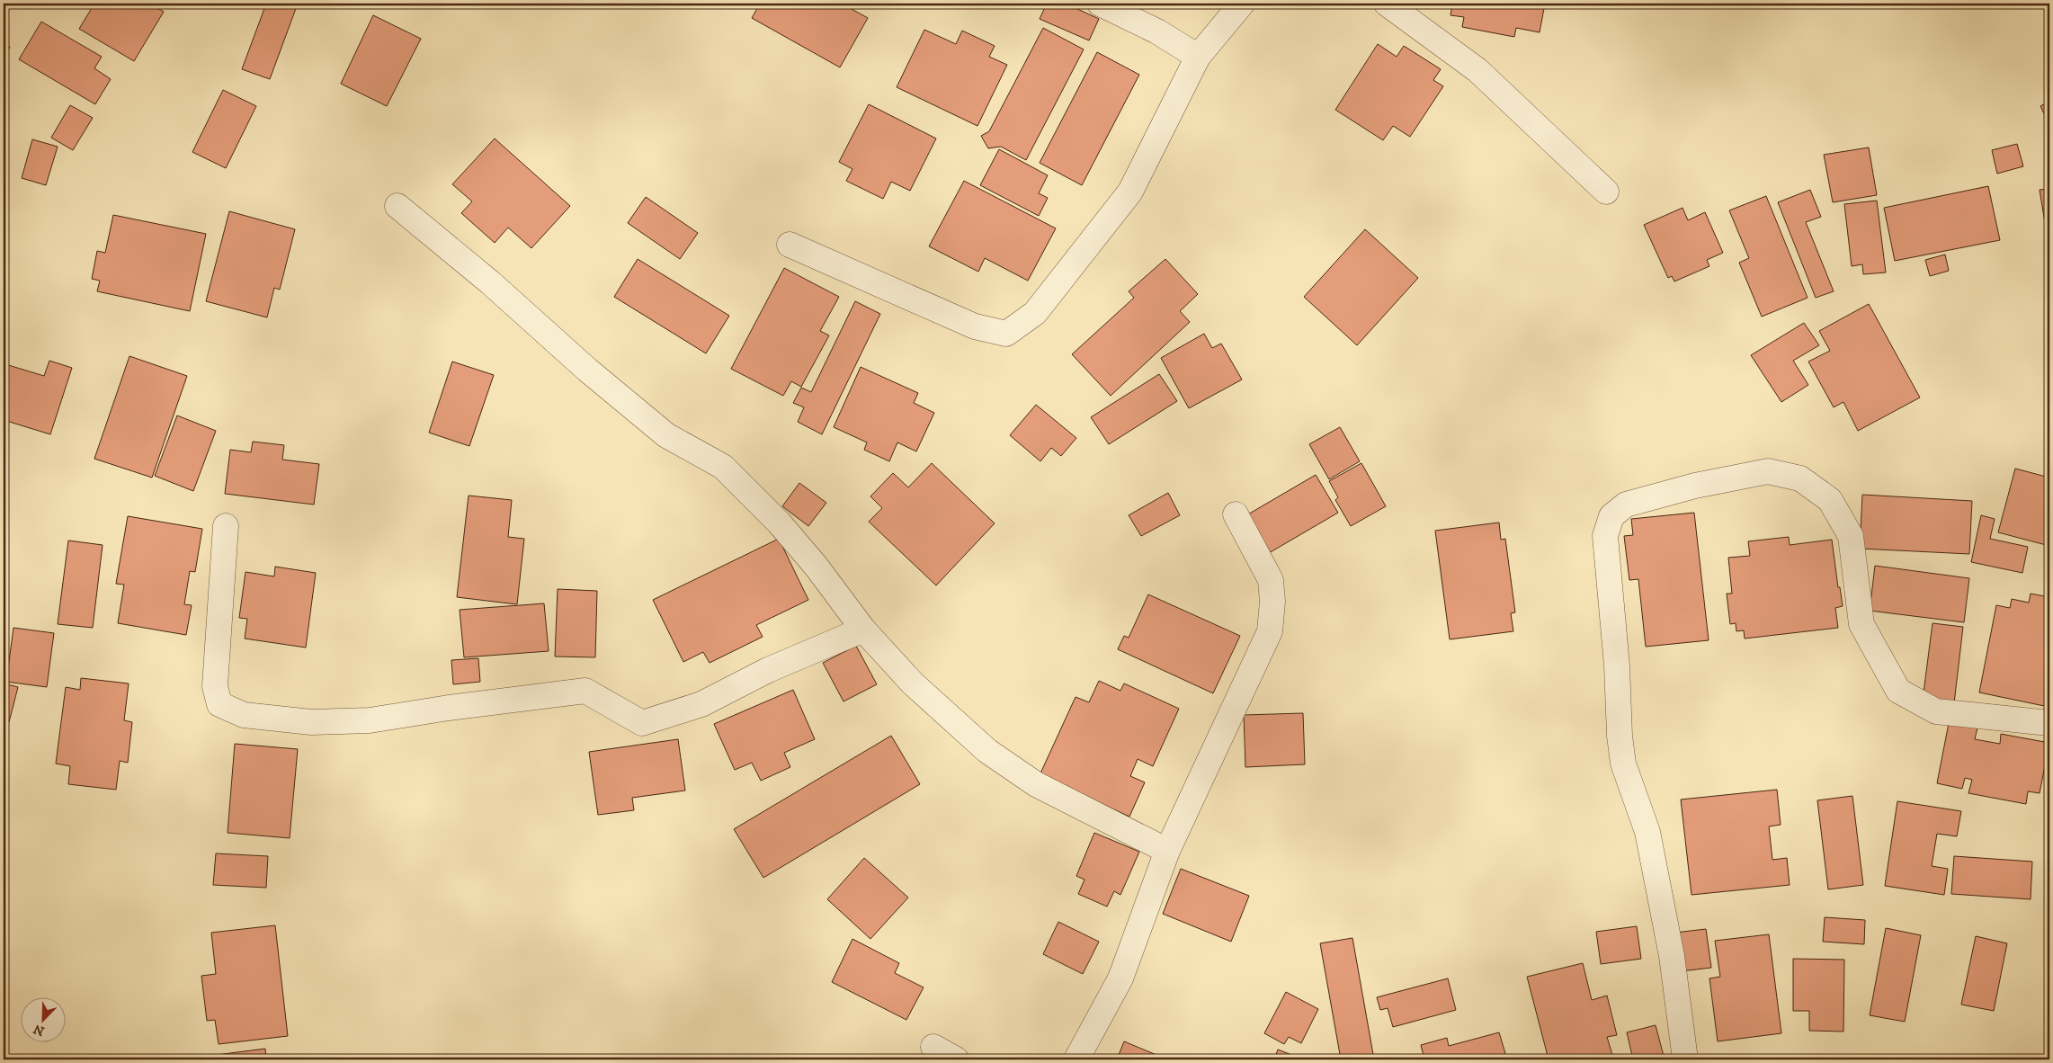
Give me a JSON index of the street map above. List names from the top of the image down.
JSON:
{
  "north": "bottom left"
}
